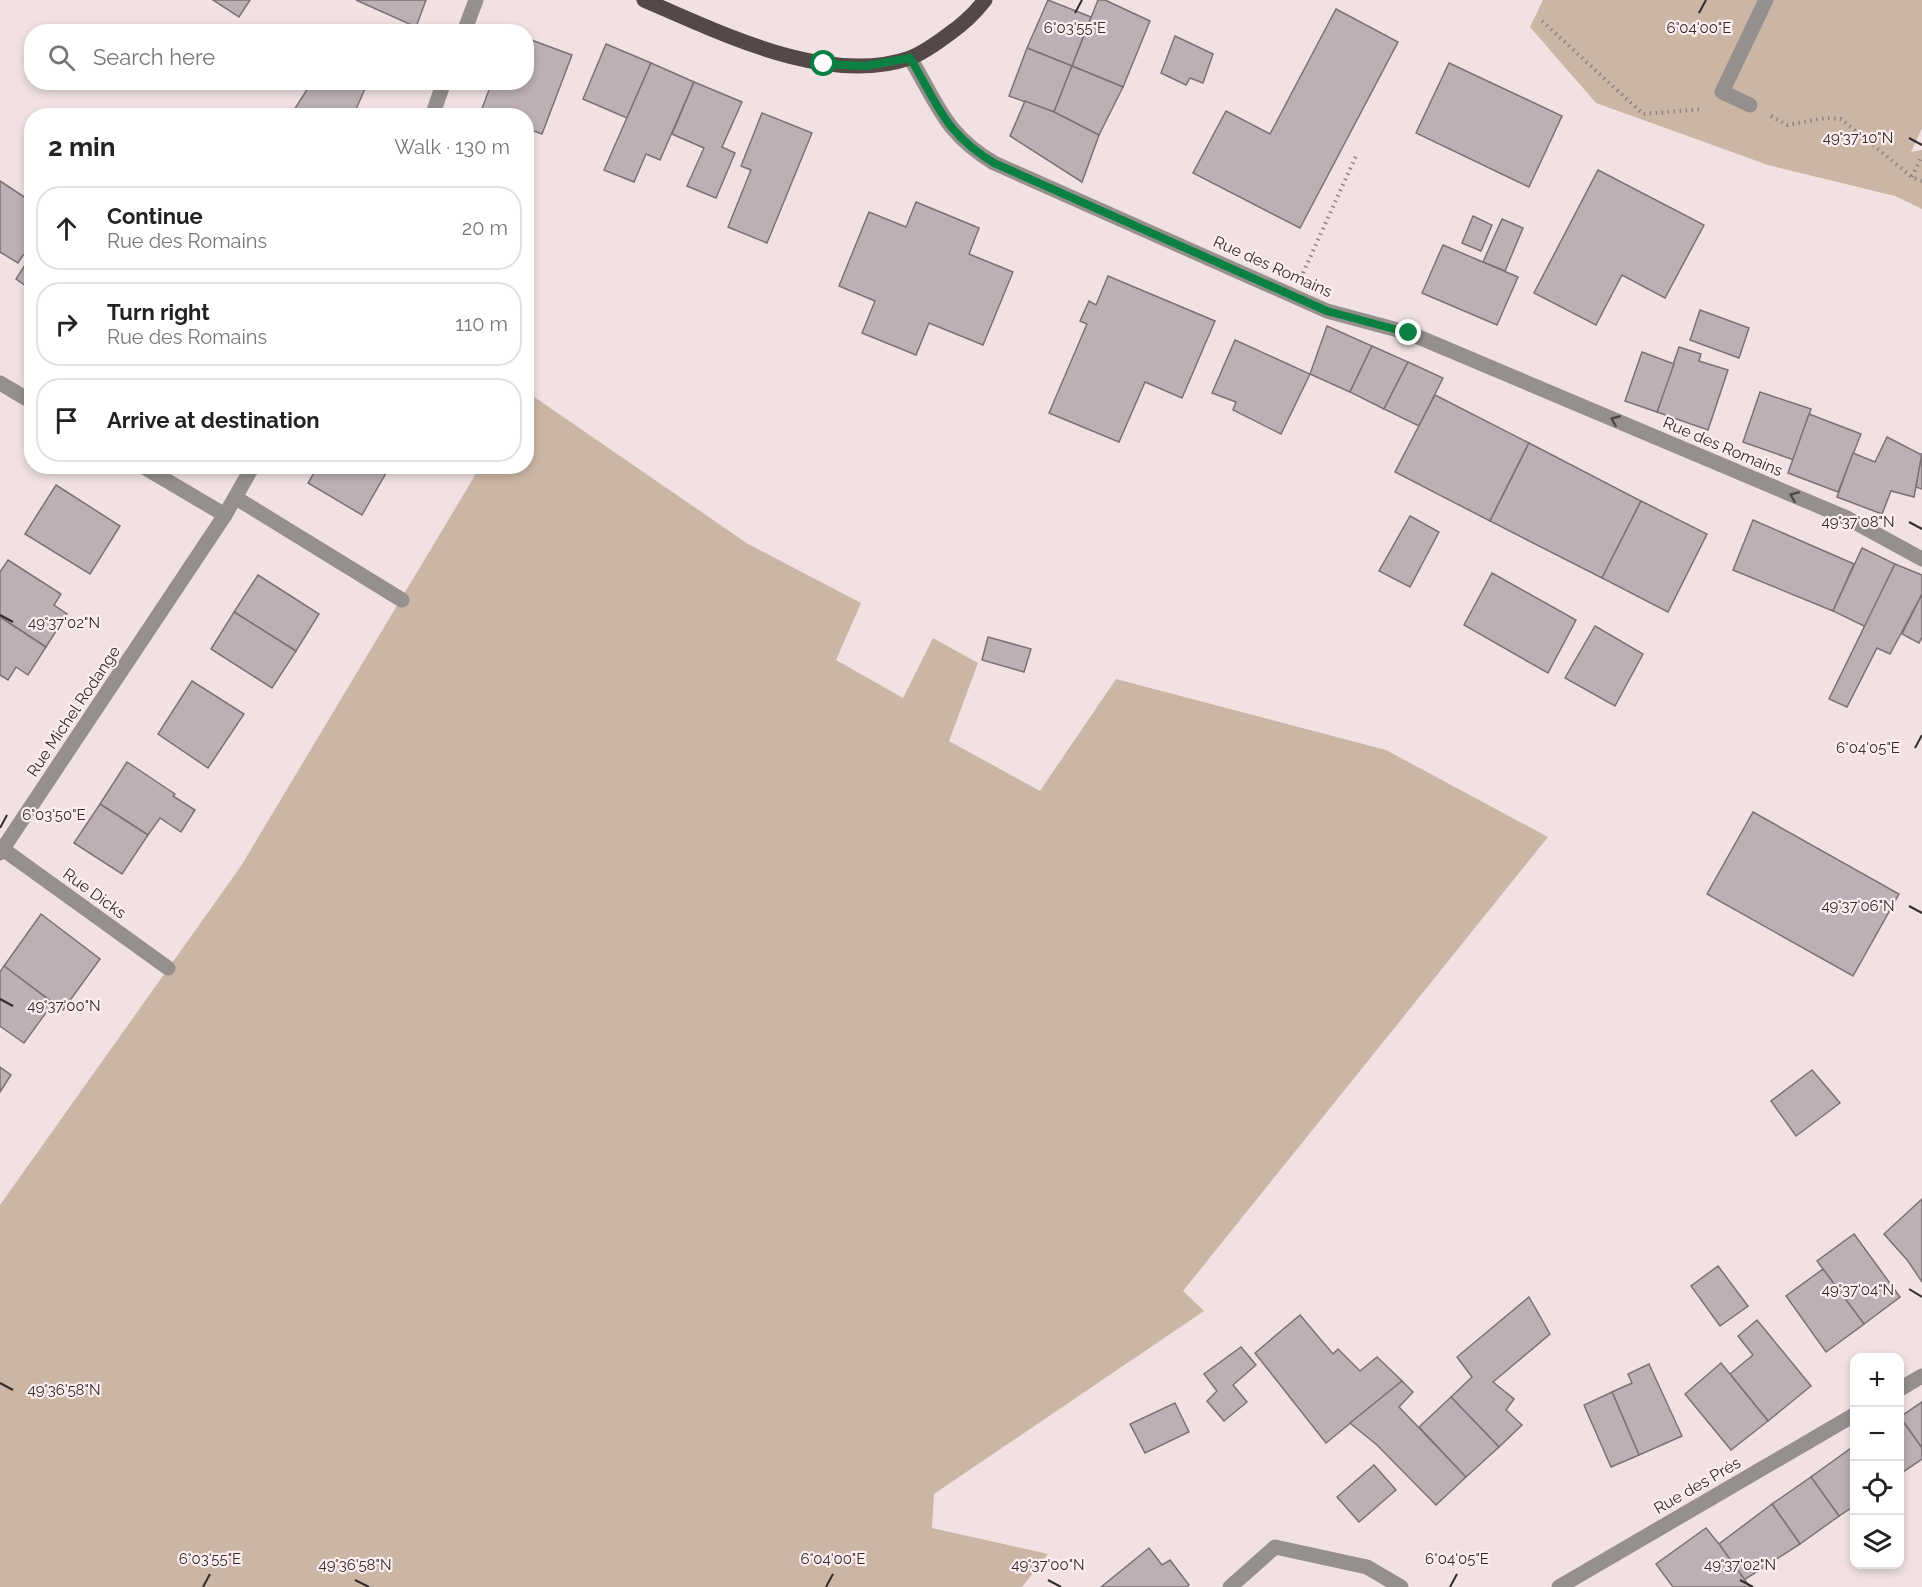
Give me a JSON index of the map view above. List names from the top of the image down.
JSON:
{
  "streets": {
    "street": [
      "Rue des Romains",
      "Rue Michel Rodange",
      "Rue Dicks",
      "Rue des Prés"
    ]
  },
  "crossings": [
    ["Rue Michel Rodange", "Rue Dicks"]
  ],
  "one_way": ["Rue des Romains"],
  "page": {
    "search": "Search here",
    "heading": ["2 min", "Walk · 130 m"],
    "list": [
      ["Continue", "Rue des Romains", "20 m"],
      ["Turn right", "Rue des Romains", "110 m"],
      "Arrive at destination"
    ],
    "map_buttons": ["+", "−"]
  },
  "coordinates": [
    "6°03'55\"E",
    "6°04'00\"E",
    "49°37'10\"N",
    "49°37'08\"N",
    "49°37'02\"N",
    "6°04'05\"E",
    "6°03'50\"E",
    "49°37'06\"N",
    "49°37'00\"N",
    "49°37'04\"N",
    "49°36'58\"N"
  ]
}
